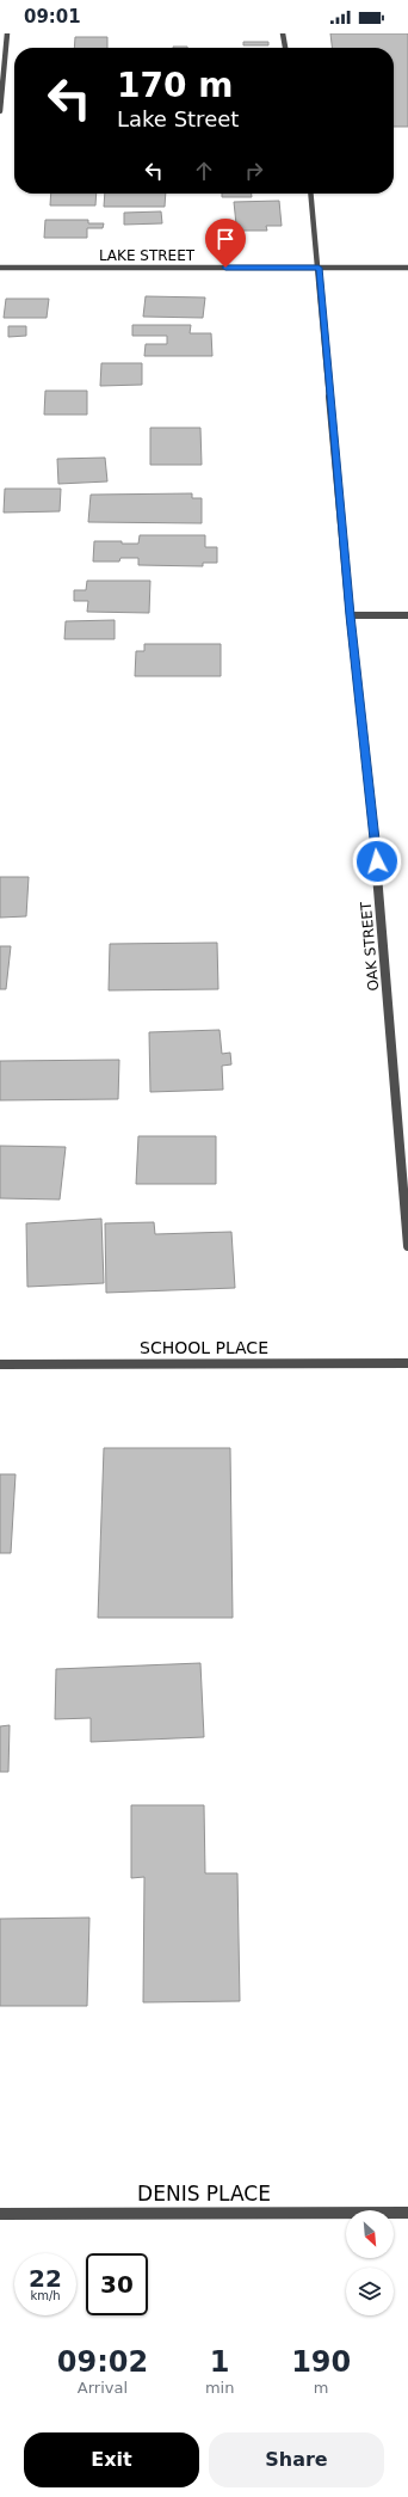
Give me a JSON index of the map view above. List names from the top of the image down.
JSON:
{
  "streets": {
    "street": [
      "LAKE STREET",
      "OAK STREET",
      "SCHOOL PLACE",
      "DENIS PLACE"
    ]
  },
  "crossings": [
    ["LAKE STREET", "OAK STREET"]
  ],
  "north": "bottom right",
  "page": {
    "status": "09:01",
    "turn": ["170 m", "Lake Street"],
    "speed": "22 km/h",
    "limit": "30",
    "eta": [
      "09:02",
      "Arrival",
      "1",
      "min",
      "190",
      "m"
    ],
    "buttons": ["Exit", "Share"]
  }
}
